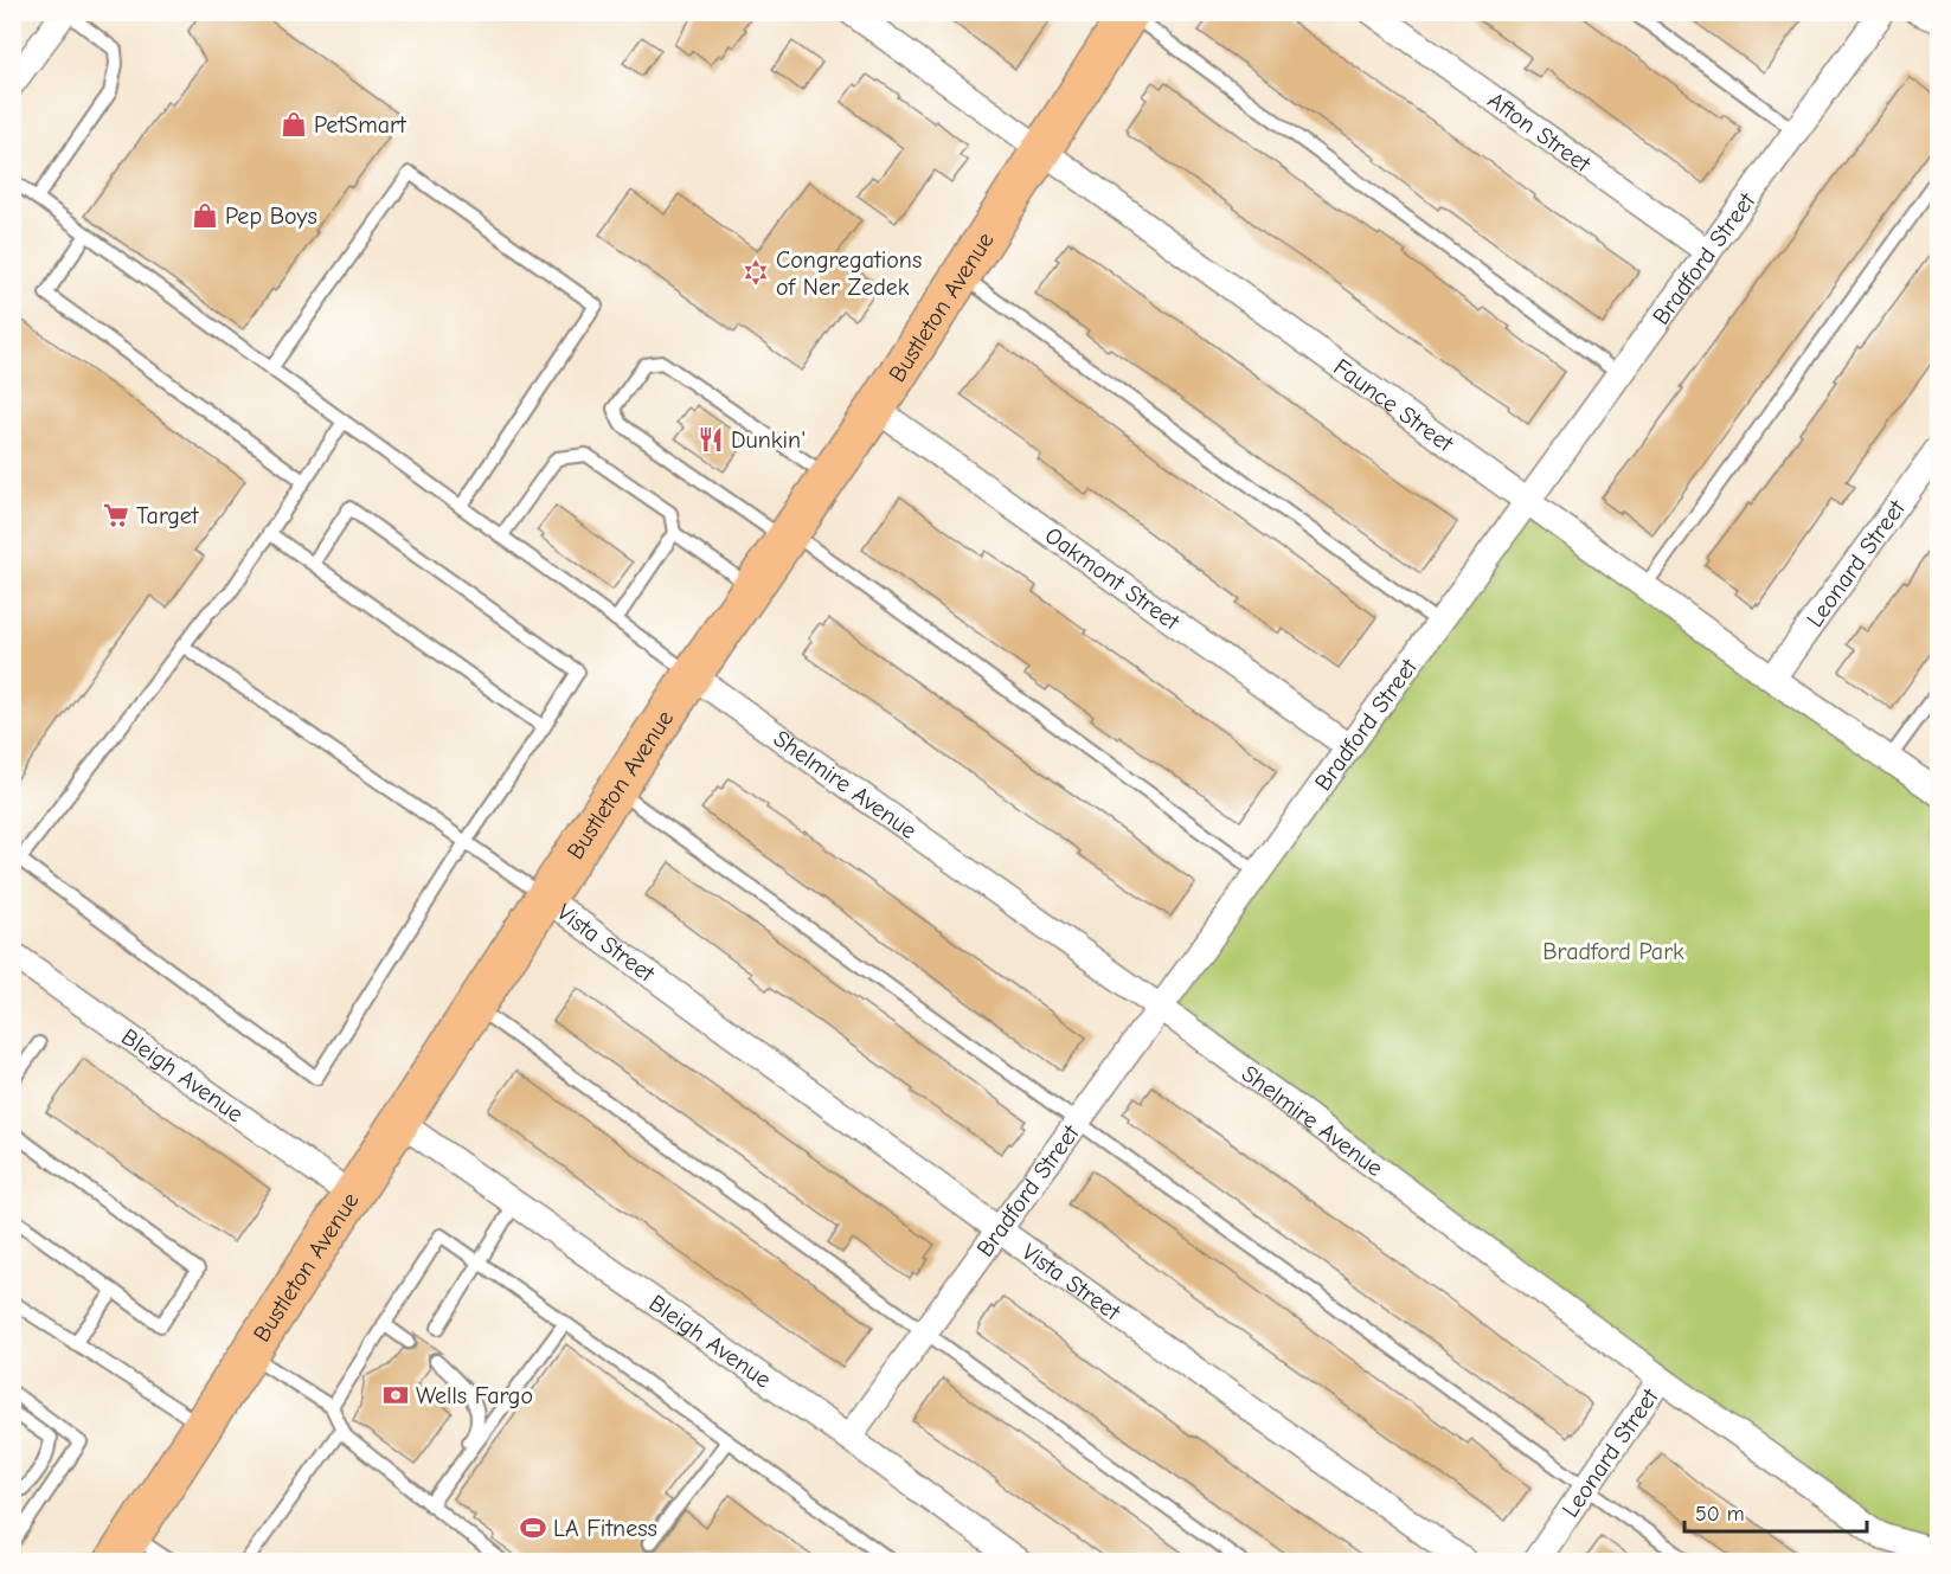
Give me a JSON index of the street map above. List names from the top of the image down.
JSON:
{
  "streets": {
    "main road": ["Bustleton Avenue"],
    "street": [
      "Afton Street",
      "Bradford Street",
      "Faunce Street",
      "Leonard Street",
      "Oakmont Street",
      "Shelmire Avenue",
      "Vista Street",
      "Bleigh Avenue"
    ]
  },
  "crossings": [
    ["Afton Street", "Bradford Street"],
    ["Bradford Street", "Faunce Street"],
    ["Bradford Street", "Oakmont Street"],
    ["Bradford Street", "Shelmire Avenue"],
    ["Bradford Street", "Vista Street"],
    ["Bradford Street", "Bleigh Avenue"],
    ["Bustleton Avenue", "Faunce Street"],
    ["Bustleton Avenue", "Oakmont Street"],
    ["Bustleton Avenue", "Shelmire Avenue"],
    ["Bustleton Avenue", "Vista Street"],
    ["Bustleton Avenue", "Bleigh Avenue"],
    ["Faunce Street", "Leonard Street"],
    ["Leonard Street", "Shelmire Avenue"]
  ],
  "parks": ["Bradford Park"],
  "places": {
    "shop": ["PetSmart", "Pep Boys"],
    "synagogue": ["Congregations of Ner Zedek"],
    "restaurant": ["Dunkin'"],
    "supermarket": ["Target"],
    "bank": ["Wells Fargo"],
    "sports": ["LA Fitness"]
  },
  "scale_bar": "50 m"
}
